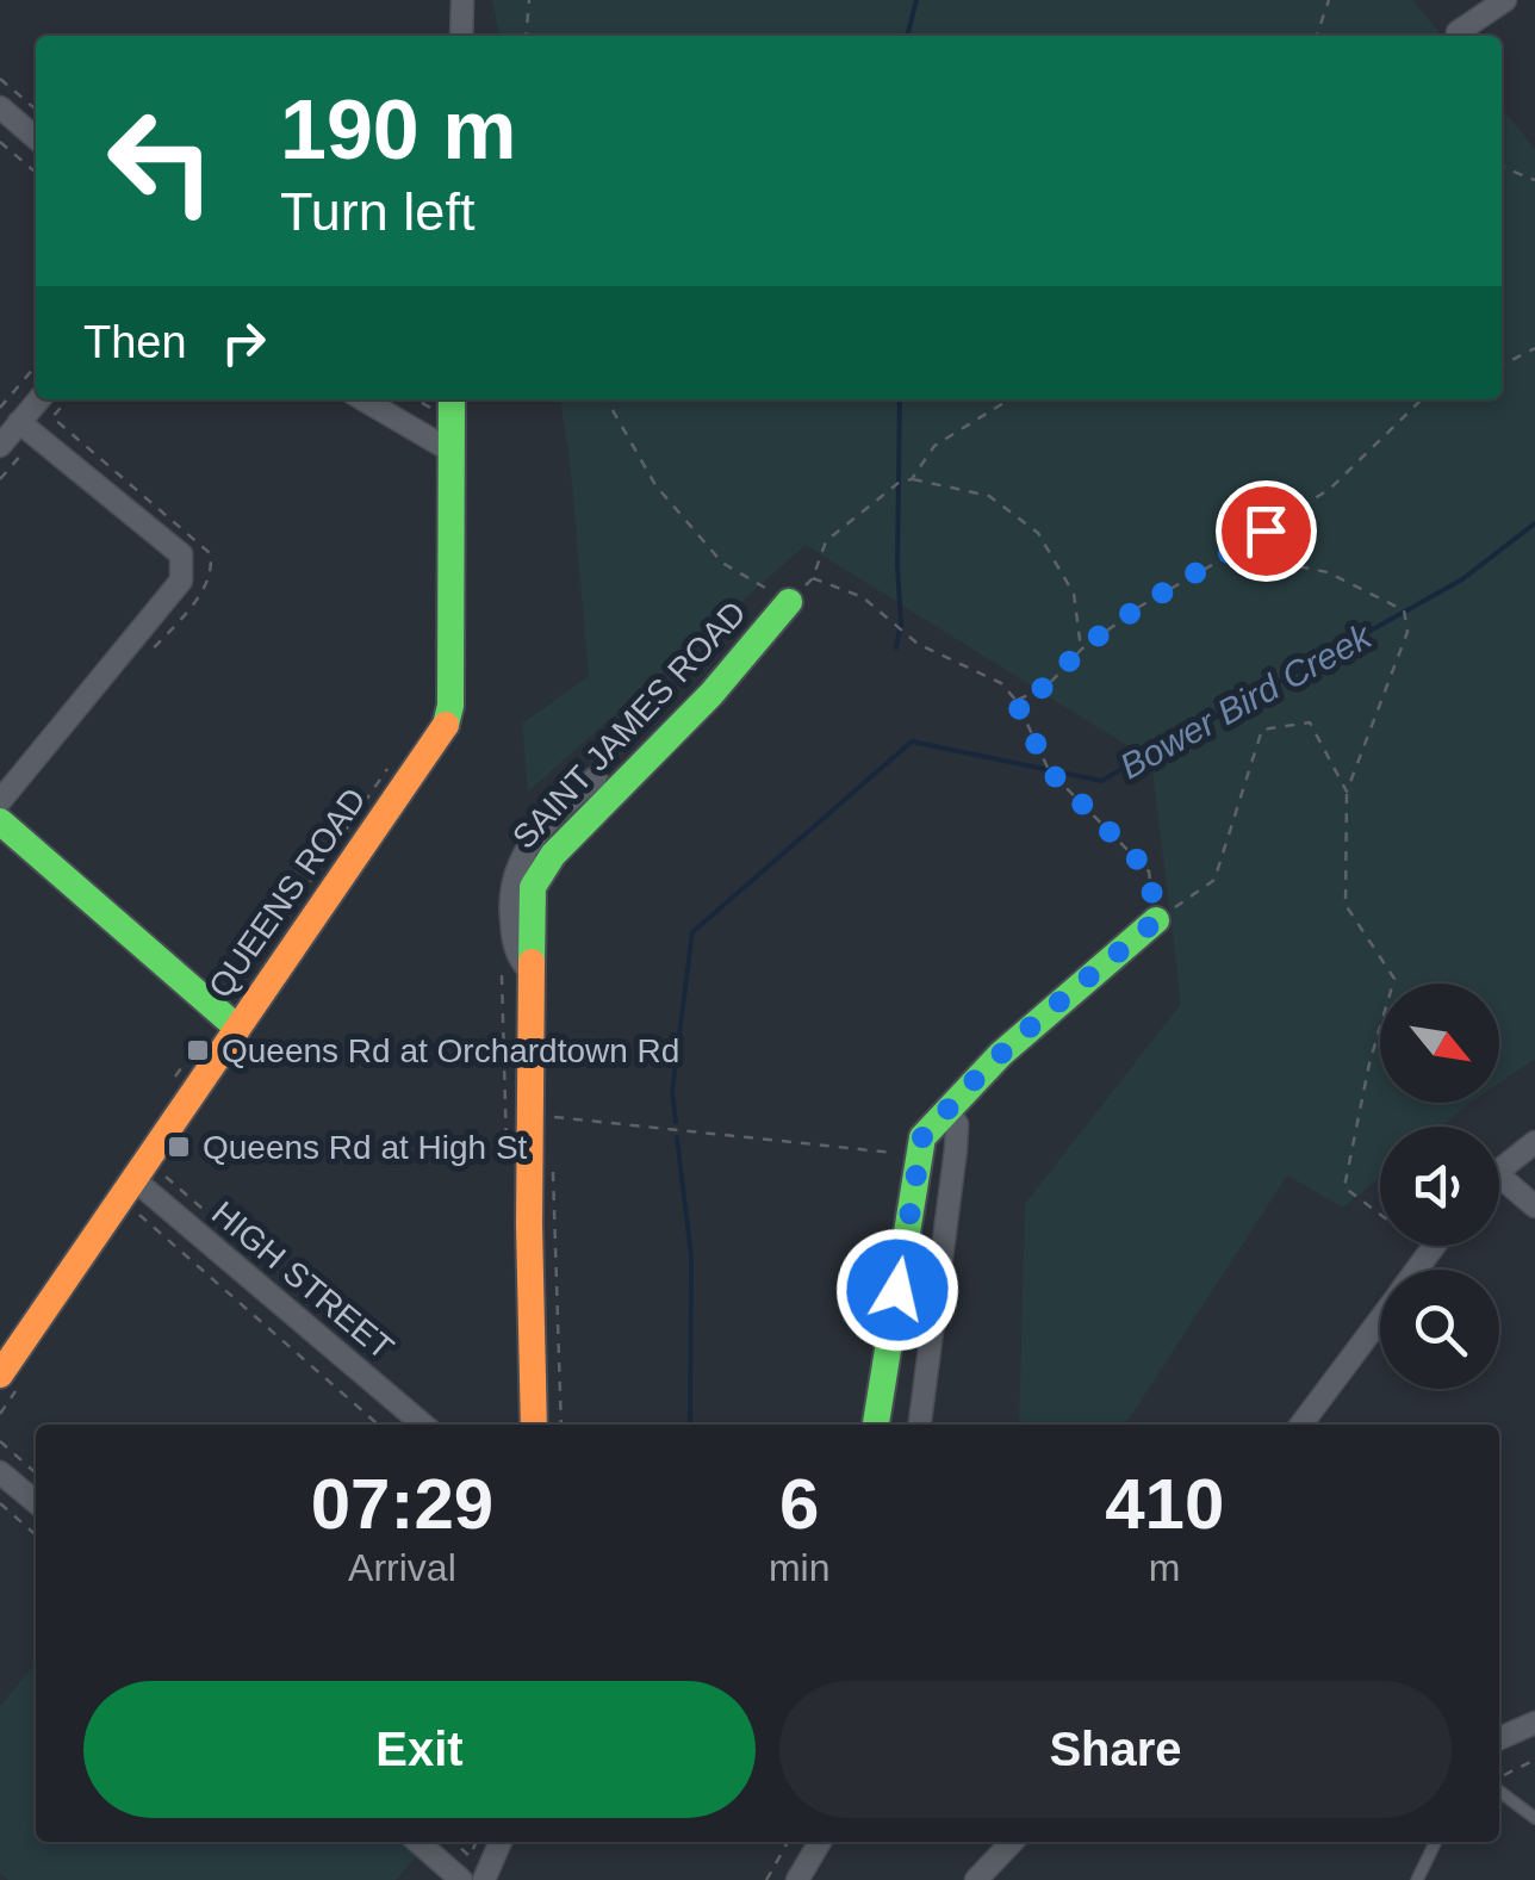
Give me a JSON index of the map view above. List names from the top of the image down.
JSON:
{
  "streets": {
    "street": ["SAINT JAMES ROAD", "QUEENS ROAD", "HIGH STREET"]
  },
  "crossings": [
    ["QUEENS ROAD", "HIGH STREET"]
  ],
  "water": ["Bower Bird Creek"],
  "places": {
    "transit": ["Queens Rd at Orchardtown Rd", "Queens Rd at High St"]
  },
  "north": "bottom right",
  "page": {
    "turn": ["190 m", "Turn left"],
    "then": "Then",
    "eta": [
      "07:29",
      "Arrival",
      "6",
      "min",
      "410",
      "m"
    ],
    "buttons": ["Exit", "Share"]
  }
}
